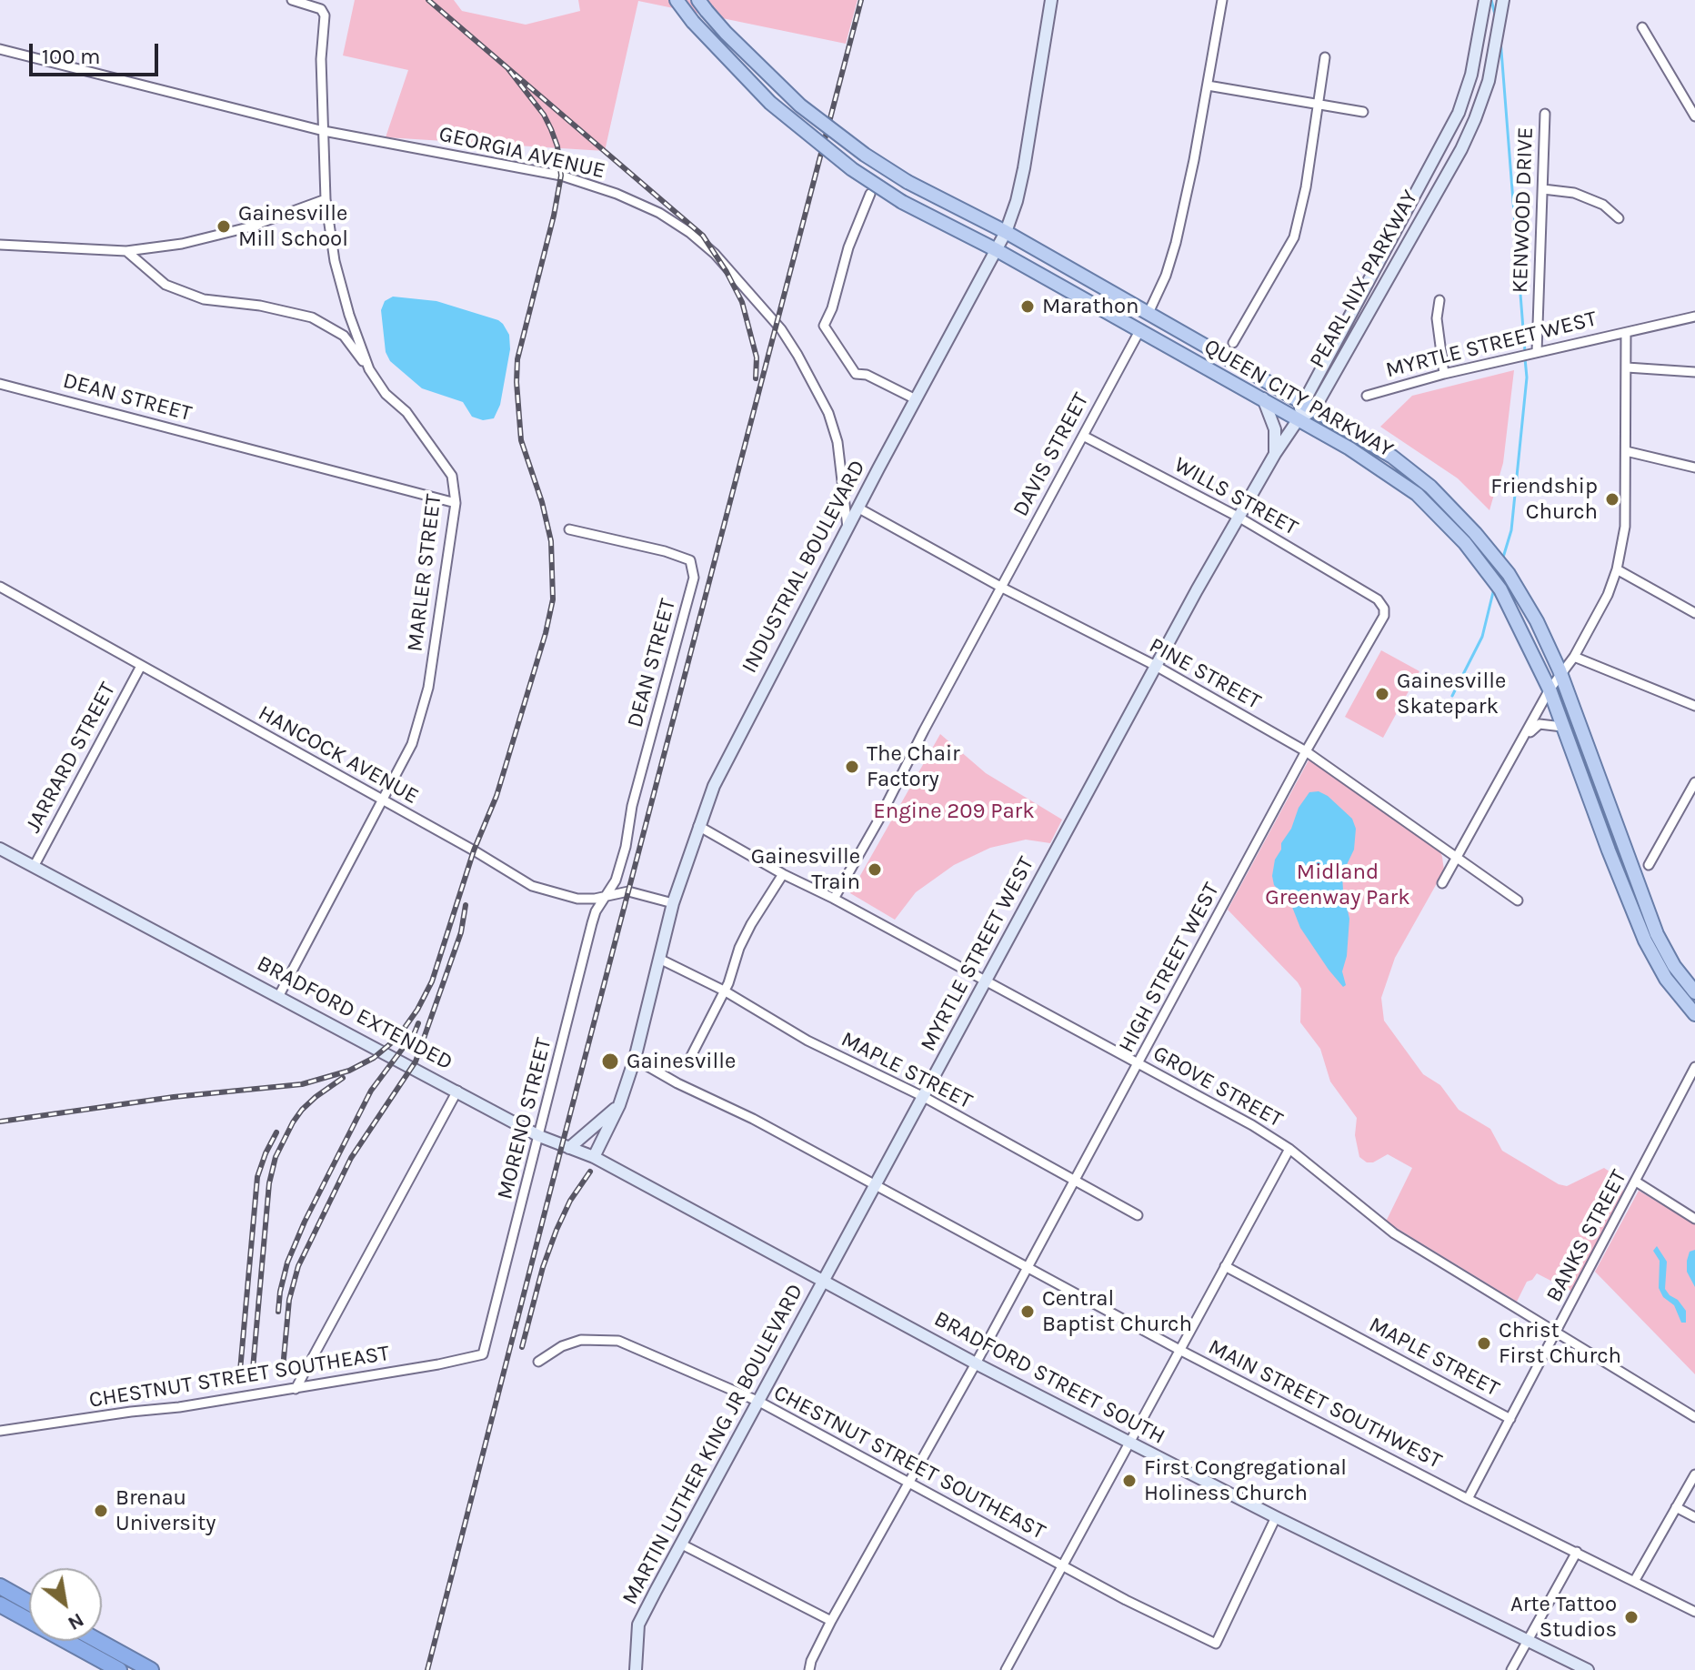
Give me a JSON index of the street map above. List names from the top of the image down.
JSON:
{
  "streets": {
    "main road": ["QUEEN CITY PARKWAY", "DAVIS STREET"],
    "street": [
      "GEORGIA AVENUE",
      "KENWOOD DRIVE",
      "PEARL NIX PARKWAY",
      "MYRTLE STREET WEST",
      "DEAN STREET",
      "WILLS STREET",
      "INDUSTRIAL BOULEVARD",
      "MARLER STREET",
      "PINE STREET",
      "HANCOCK AVENUE",
      "JARRARD STREET",
      "HIGH STREET WEST",
      "BRADFORD EXTENDED",
      "MAPLE STREET",
      "GROVE STREET",
      "MORENO STREET",
      "BANKS STREET",
      "CHESTNUT STREET SOUTHEAST",
      "BRADFORD STREET SOUTH",
      "MAIN STREET SOUTHWEST",
      "MARTIN LUTHER KING JR BOULEVARD"
    ]
  },
  "crossings": [
    ["GEORGIA AVENUE", "INDUSTRIAL BOULEVARD"],
    ["GEORGIA AVENUE", "MARLER STREET"],
    ["KENWOOD DRIVE", "MYRTLE STREET WEST"],
    ["PEARL NIX PARKWAY", "MYRTLE STREET WEST"],
    ["PEARL NIX PARKWAY", "QUEEN CITY PARKWAY"],
    ["MYRTLE STREET WEST", "QUEEN CITY PARKWAY"],
    ["MYRTLE STREET WEST", "WILLS STREET"],
    ["MYRTLE STREET WEST", "PINE STREET"],
    ["MYRTLE STREET WEST", "MAPLE STREET"],
    ["MYRTLE STREET WEST", "GROVE STREET"],
    ["MYRTLE STREET WEST", "BRADFORD STREET SOUTH"],
    ["MYRTLE STREET WEST", "MAIN STREET SOUTHWEST"],
    ["MYRTLE STREET WEST", "MARTIN LUTHER KING JR BOULEVARD"],
    ["DEAN STREET", "MARLER STREET"],
    ["DEAN STREET", "HANCOCK AVENUE"],
    ["DEAN STREET", "MORENO STREET"],
    ["QUEEN CITY PARKWAY", "DAVIS STREET"],
    ["QUEEN CITY PARKWAY", "INDUSTRIAL BOULEVARD"],
    ["DAVIS STREET", "WILLS STREET"],
    ["DAVIS STREET", "PINE STREET"],
    ["DAVIS STREET", "GROVE STREET"],
    ["WILLS STREET", "HIGH STREET WEST"],
    ["INDUSTRIAL BOULEVARD", "PINE STREET"],
    ["INDUSTRIAL BOULEVARD", "HANCOCK AVENUE"],
    ["INDUSTRIAL BOULEVARD", "BRADFORD EXTENDED"],
    ["INDUSTRIAL BOULEVARD", "MAPLE STREET"],
    ["INDUSTRIAL BOULEVARD", "GROVE STREET"],
    ["INDUSTRIAL BOULEVARD", "MAIN STREET SOUTHWEST"],
    ["MARLER STREET", "HANCOCK AVENUE"],
    ["MARLER STREET", "BRADFORD EXTENDED"],
    ["PINE STREET", "HIGH STREET WEST"],
    ["HANCOCK AVENUE", "JARRARD STREET"],
    ["HANCOCK AVENUE", "MORENO STREET"],
    ["JARRARD STREET", "BRADFORD EXTENDED"],
    ["HIGH STREET WEST", "MAPLE STREET"],
    ["HIGH STREET WEST", "GROVE STREET"],
    ["HIGH STREET WEST", "CHESTNUT STREET SOUTHEAST"],
    ["HIGH STREET WEST", "BRADFORD STREET SOUTH"],
    ["HIGH STREET WEST", "MAIN STREET SOUTHWEST"],
    ["BRADFORD EXTENDED", "MORENO STREET"],
    ["BRADFORD EXTENDED", "BRADFORD STREET SOUTH"],
    ["MAPLE STREET", "BANKS STREET"],
    ["GROVE STREET", "BANKS STREET"],
    ["MORENO STREET", "CHESTNUT STREET SOUTHEAST"],
    ["BANKS STREET", "MAIN STREET SOUTHWEST"],
    ["CHESTNUT STREET SOUTHEAST", "BRADFORD STREET SOUTH"],
    ["CHESTNUT STREET SOUTHEAST", "MARTIN LUTHER KING JR BOULEVARD"],
    ["BRADFORD STREET SOUTH", "MARTIN LUTHER KING JR BOULEVARD"]
  ],
  "parks": ["Engine 209 Park", "Midland Greenway Park"],
  "places": [
    "Gainesville Mill School",
    "Marathon",
    "Friendship Church",
    "Gainesville Skatepark",
    "The Chair Factory",
    "Gainesville Train",
    "Gainesville",
    "Central Baptist Church",
    "Christ First Church",
    "First Congregational Holiness Church",
    "Brenau University",
    "Arte Tattoo Studios"
  ],
  "scale_bar": "100 m",
  "north": "bottom right"
}
